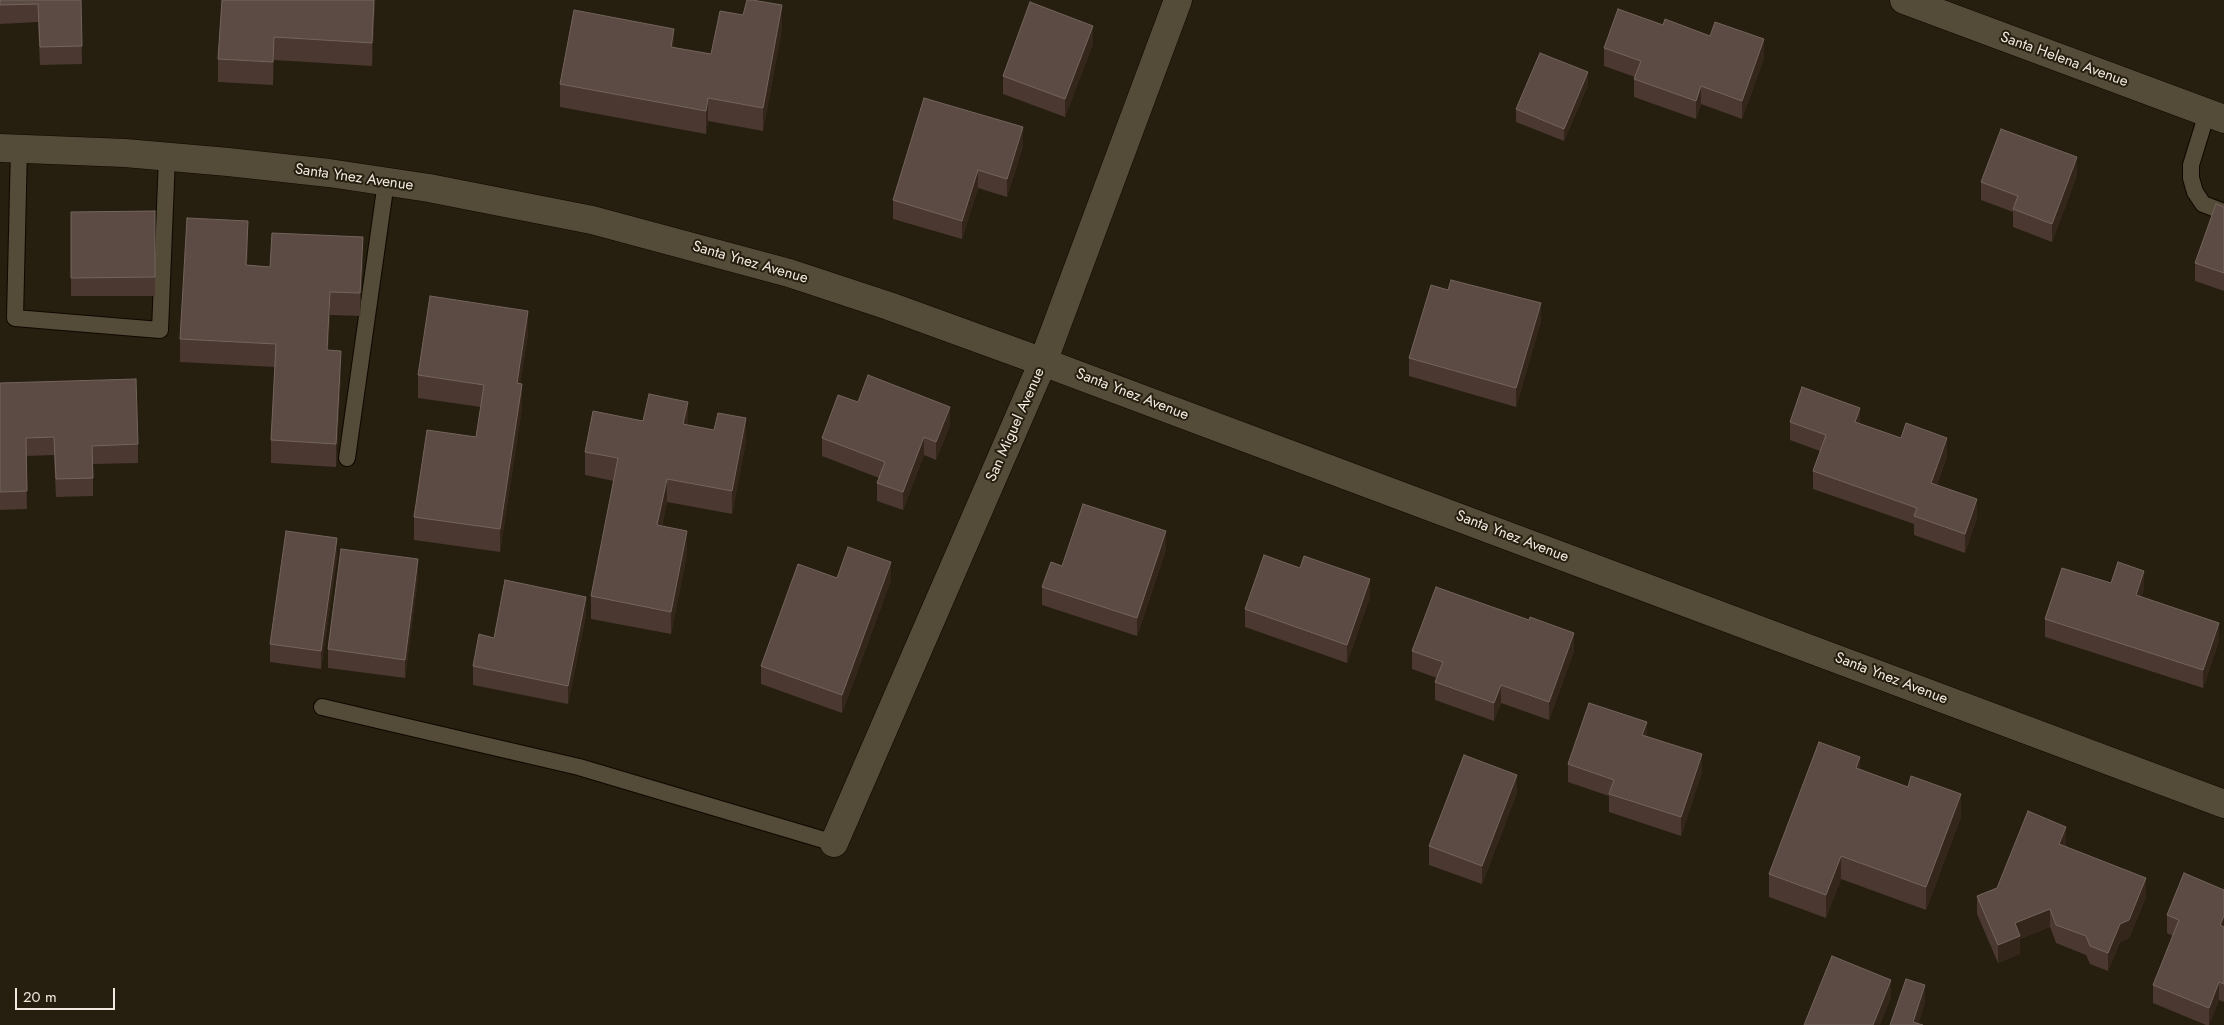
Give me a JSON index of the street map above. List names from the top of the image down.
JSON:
{
  "streets": {
    "street": ["Santa Helena Avenue", "Santa Ynez Avenue", "San Miguel Avenue"]
  },
  "crossings": [
    ["Santa Ynez Avenue", "San Miguel Avenue"]
  ],
  "scale_bar": "20 m"
}
